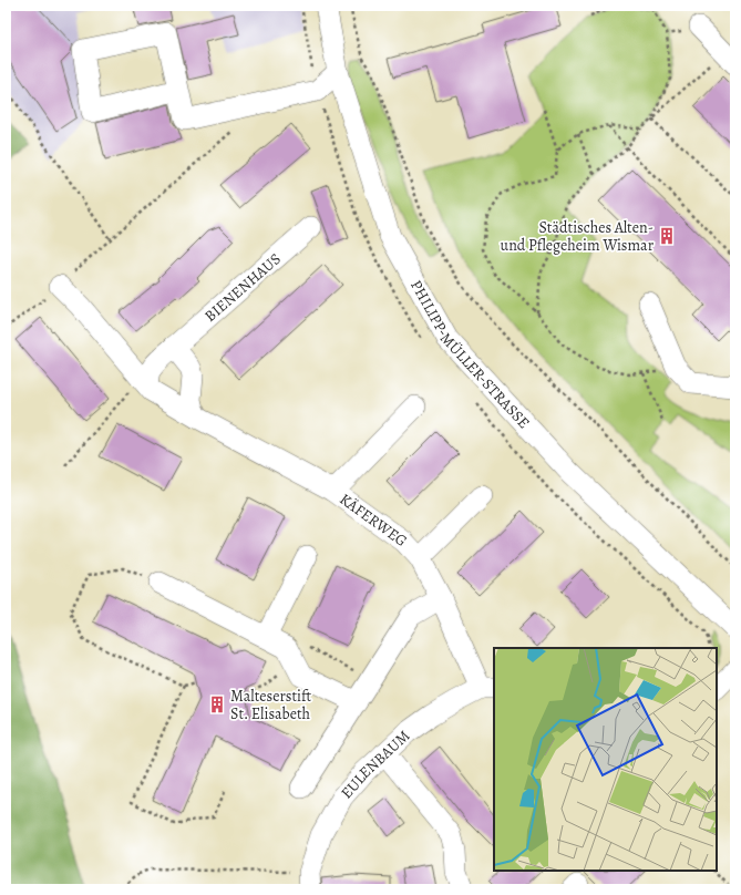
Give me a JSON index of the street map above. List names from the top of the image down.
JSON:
{
  "streets": {
    "street": [
      "BIENENHAUS",
      "PHILIPP-MÜLLER-STRASSE",
      "KÄFERWEG",
      "EULENBAUM"
    ]
  },
  "crossings": [
    ["KÄFERWEG", "EULENBAUM"]
  ],
  "places": {
    "building": ["Städtisches Alten- und Pflegeheim Wismar", "Malteserstift St. Elisabeth"]
  }
}
